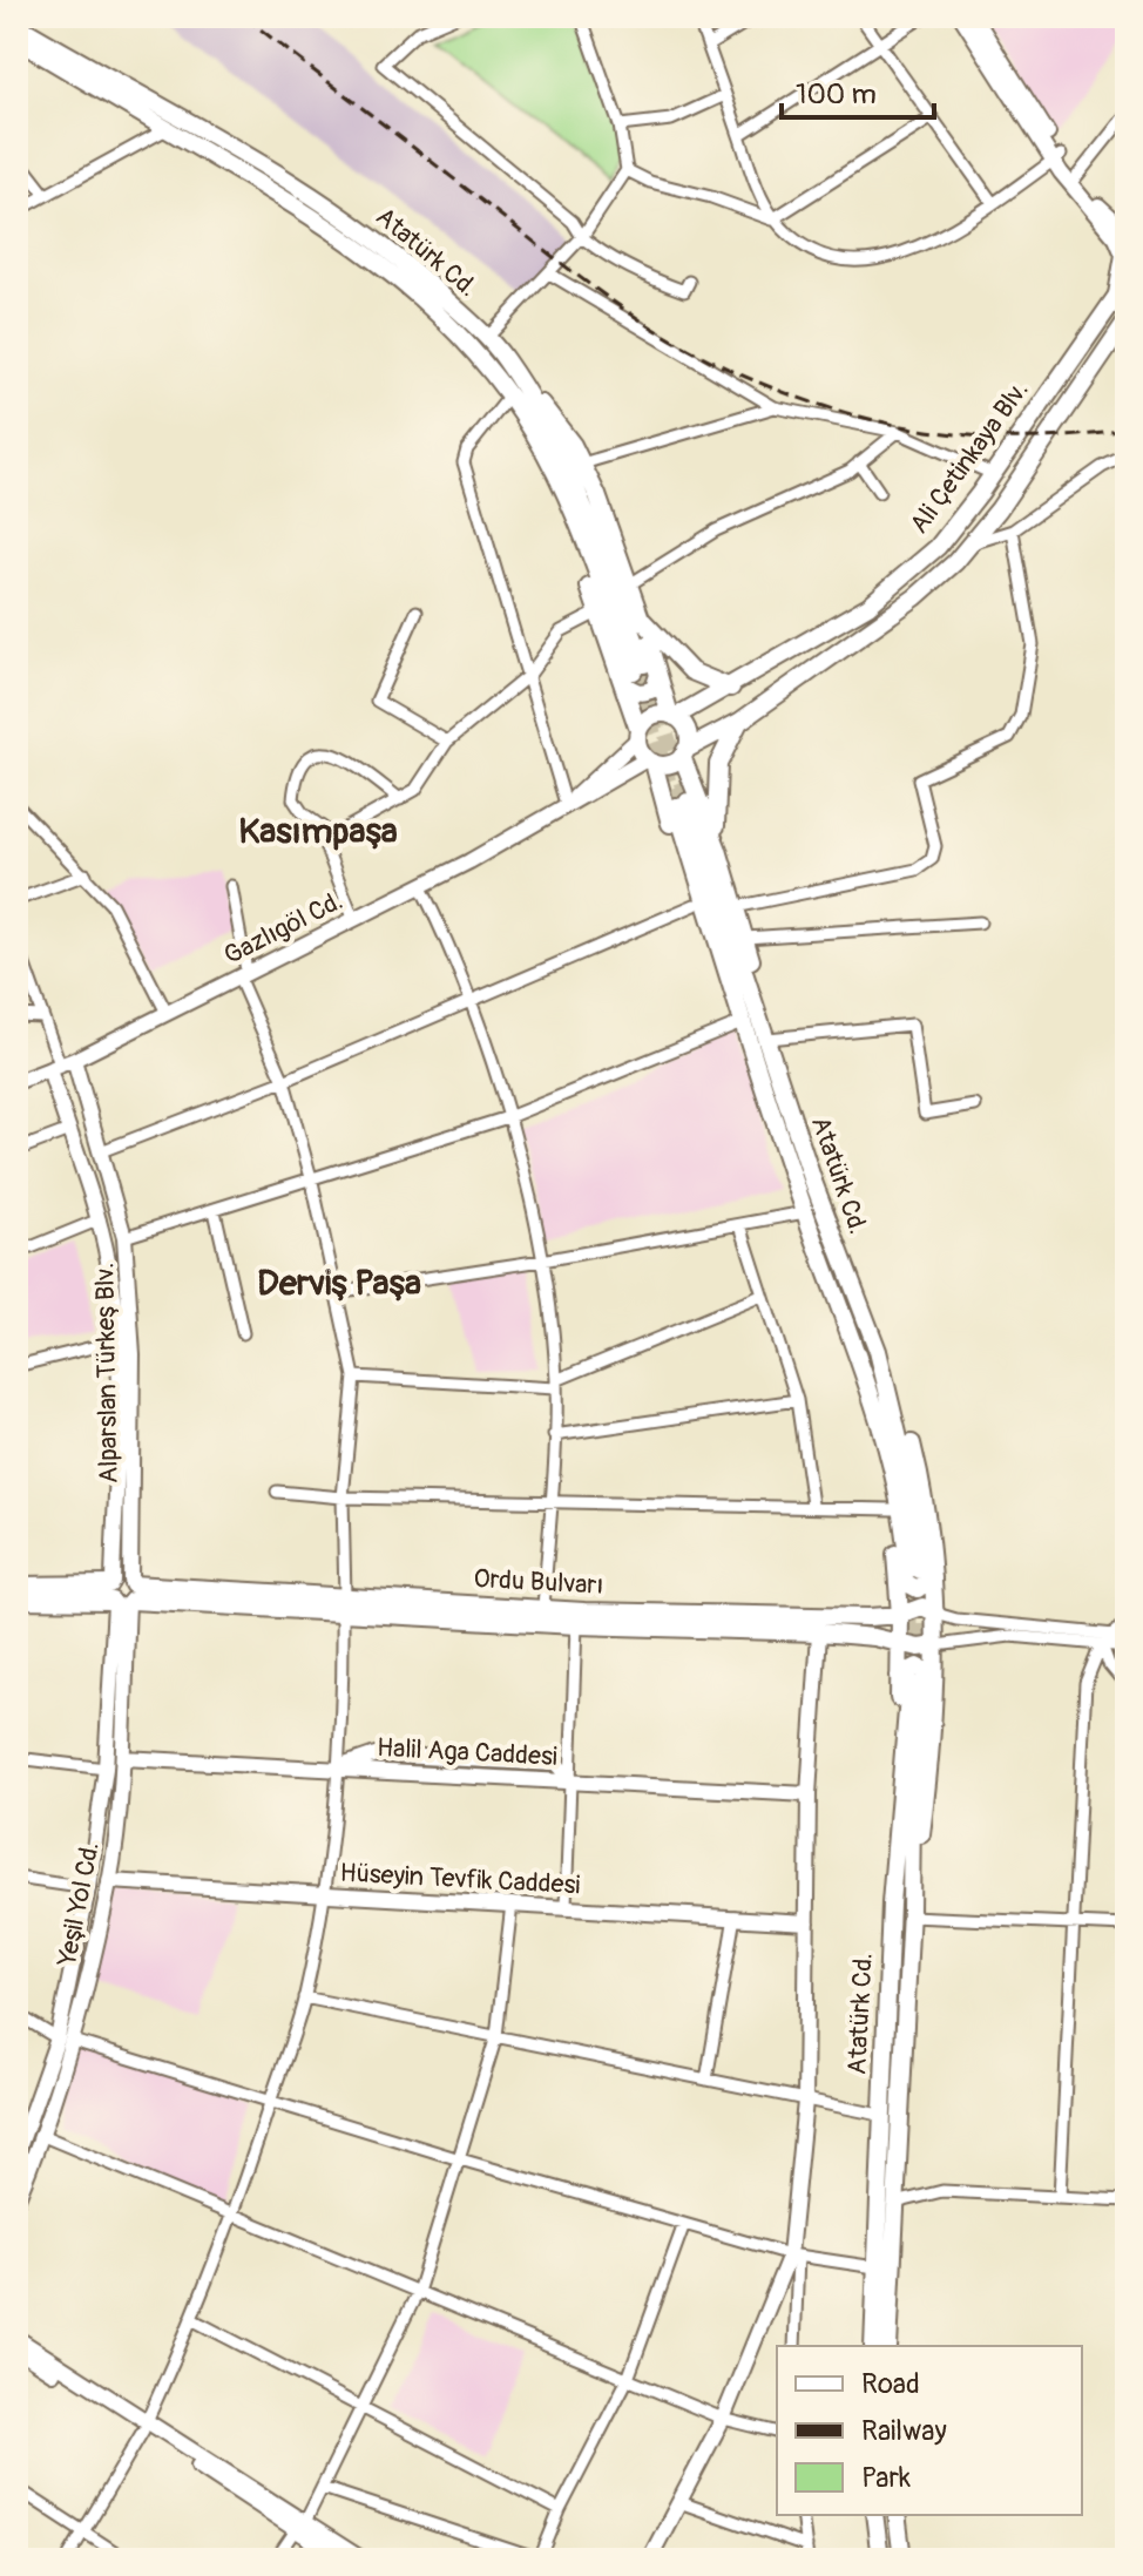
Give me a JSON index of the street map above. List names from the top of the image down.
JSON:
{
  "streets": {
    "main road": ["Atatürk Cd.", "Ali Çetinkaya Blv.", "Ordu Bulvarı"],
    "street": [
      "Gazlıgöl Cd.",
      "Alparslan Türkeş Blv.",
      "Halil Aga Caddesi",
      "Hüseyin Tevfik Caddesi",
      "Yeşil Yol Cd."
    ]
  },
  "crossings": [
    ["Ali Çetinkaya Blv.", "Gazlıgöl Cd."],
    ["Gazlıgöl Cd.", "Alparslan Türkeş Blv."],
    ["Alparslan Türkeş Blv.", "Ordu Bulvarı"],
    ["Alparslan Türkeş Blv.", "Yeşil Yol Cd."],
    ["Ordu Bulvarı", "Yeşil Yol Cd."],
    ["Halil Aga Caddesi", "Yeşil Yol Cd."],
    ["Hüseyin Tevfik Caddesi", "Yeşil Yol Cd."]
  ],
  "districts": ["Kasımpaşa", "Derviş Paşa"],
  "legend": ["Road", "Railway", "Park"],
  "scale_bar": "100 m"
}
